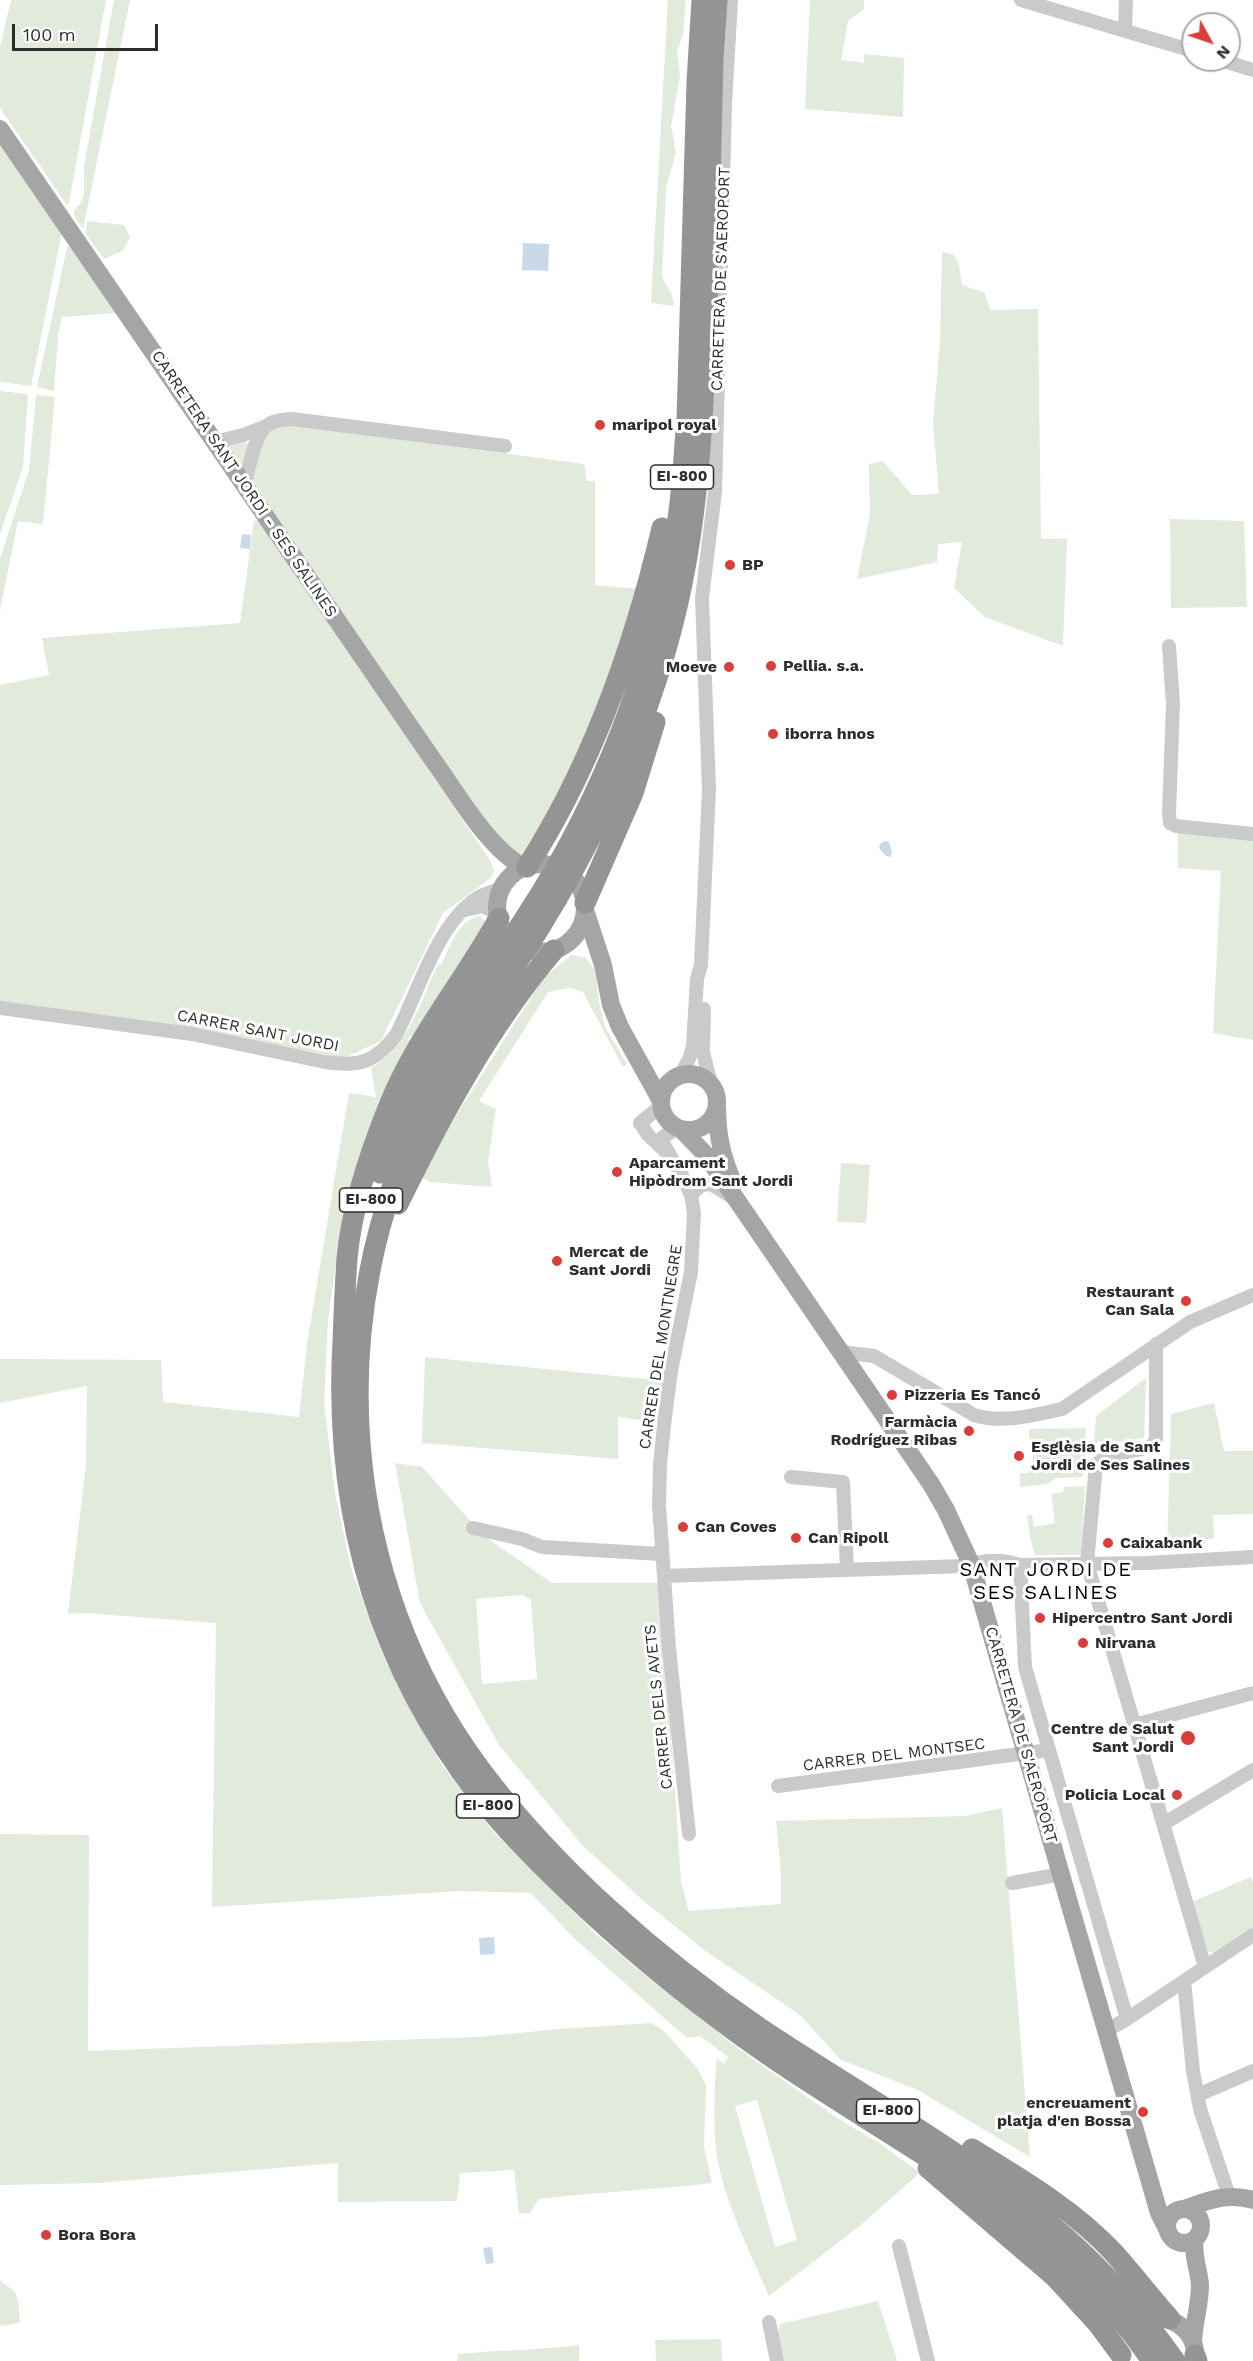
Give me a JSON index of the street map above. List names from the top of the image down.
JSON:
{
  "streets": {
    "highway": ["EI-800"],
    "main road": ["CARRETERA DE S'AEROPORT", "CARRETERA SANT JORDI - SES SALINES"],
    "street": [
      "CARRER SANT JORDI",
      "CARRER DEL MONTNEGRE",
      "CARRER DELS AVETS",
      "CARRER DEL MONTSEC"
    ]
  },
  "crossings": [
    ["CARRETERA DE S'AEROPORT", "CARRER DEL MONTSEC"],
    ["CARRETERA SANT JORDI - SES SALINES", "CARRER SANT JORDI"],
    ["CARRER DEL MONTNEGRE", "CARRER DELS AVETS"]
  ],
  "districts": ["SANT JORDI DE SES SALINES"],
  "places": [
    "maripol royal",
    "BP",
    "Pellia. s.a.",
    "Moeve",
    "iborra hnos",
    "Aparcament Hipòdrom Sant Jordi",
    "Mercat de Sant Jordi",
    "Restaurant Can Sala",
    "Pizzeria Es Tancó",
    "Farmàcia Rodríguez Ribas",
    "Esglèsia de Sant Jordi de Ses Salines",
    "Can Coves",
    "Can Ripoll",
    "Caixabank",
    "Hipercentro Sant Jordi",
    "Nirvana",
    "Centre de Salut Sant Jordi",
    "Policia Local",
    "encreuament platja d'en Bossa",
    "Bora Bora"
  ],
  "scale_bar": "100 m",
  "north": "bottom right"
}
